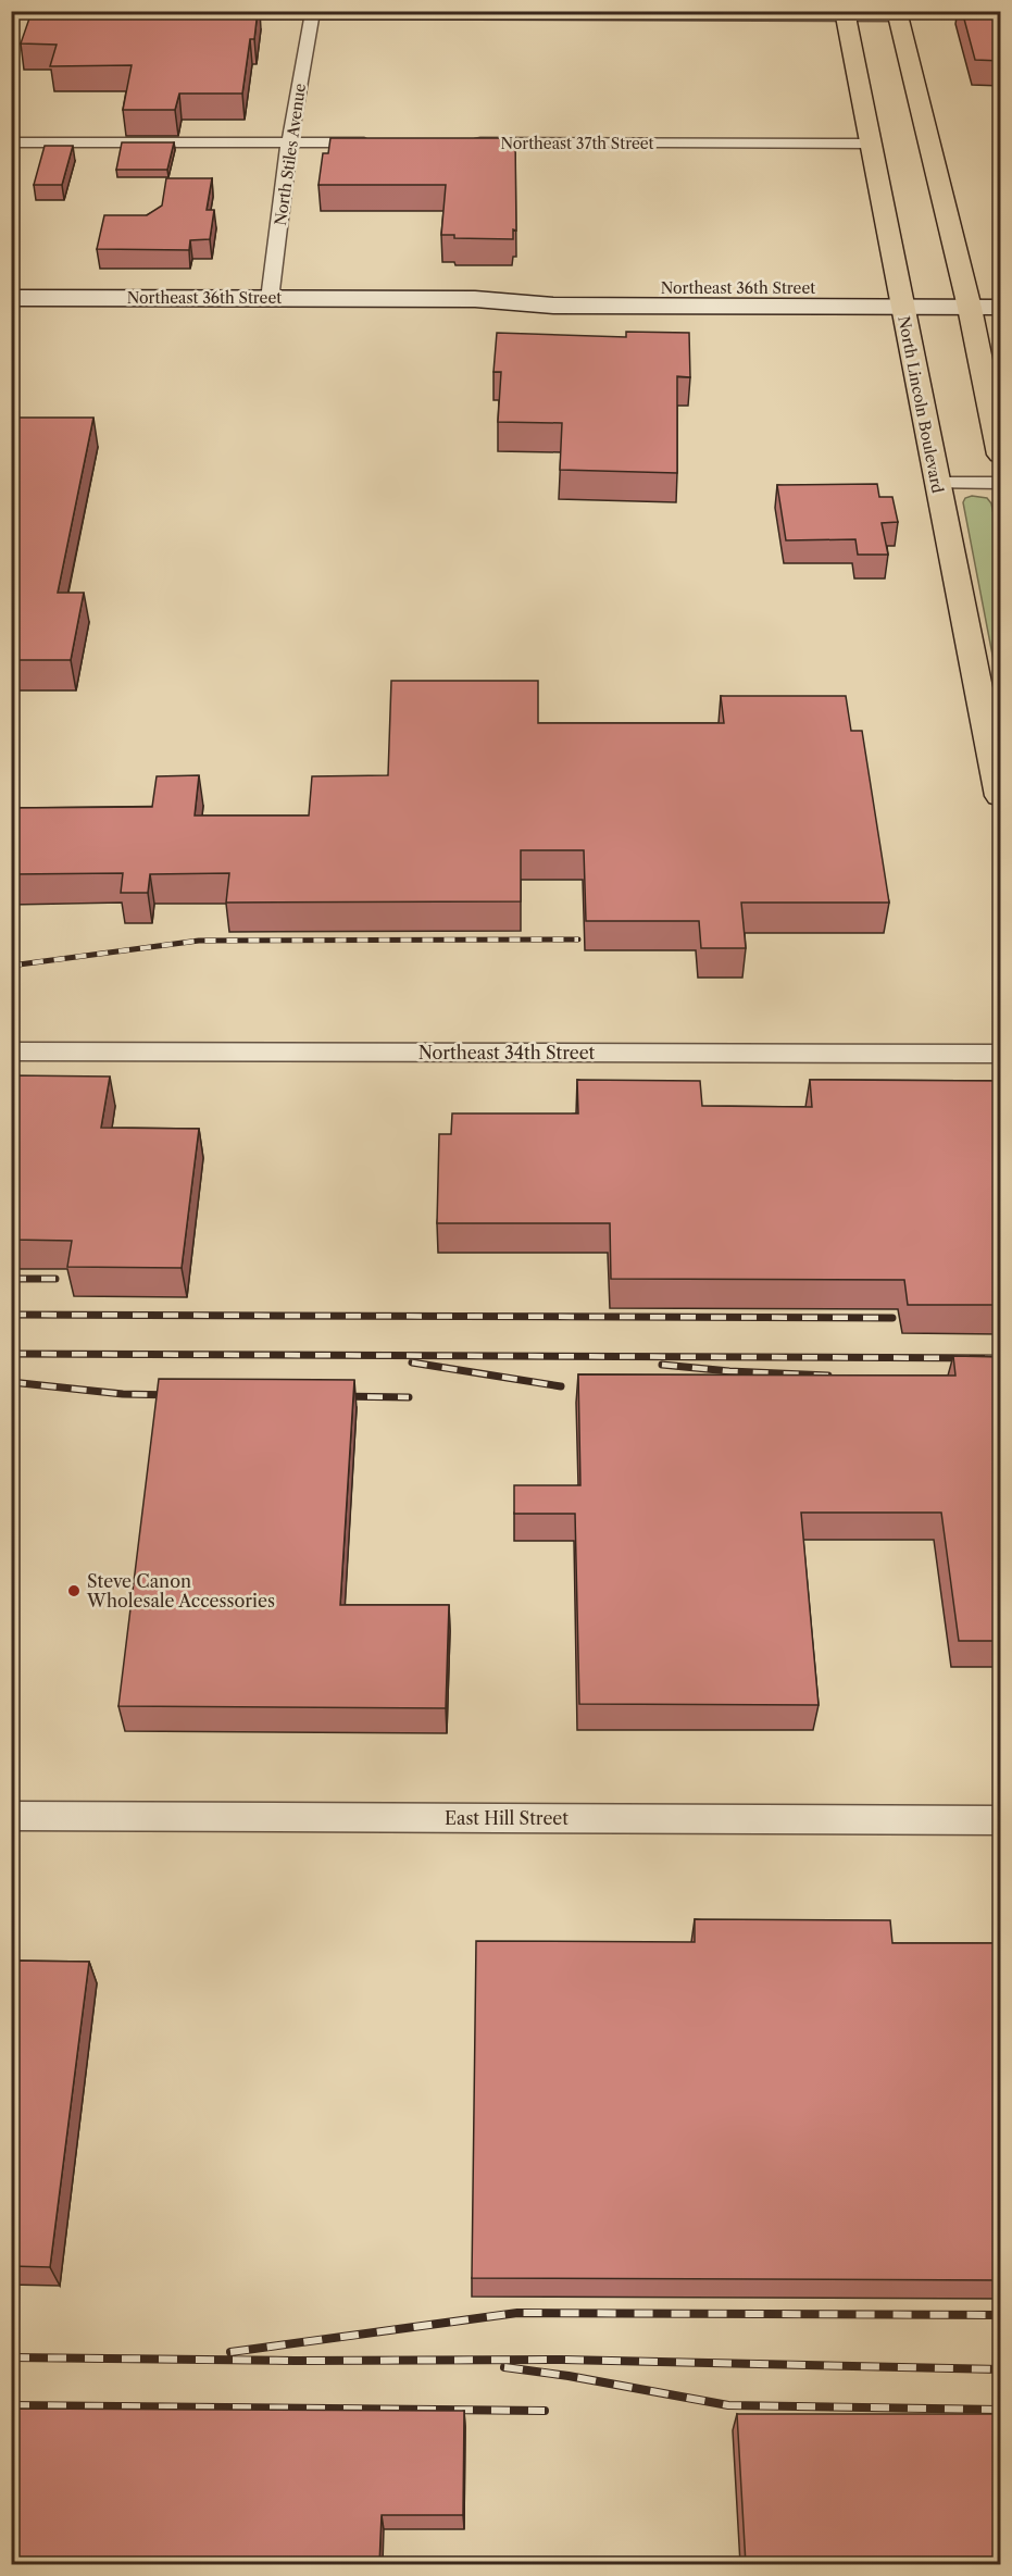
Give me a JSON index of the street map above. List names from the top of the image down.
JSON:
{
  "streets": {
    "main road": ["Northeast 36th Street", "North Lincoln Boulevard"],
    "street": [
      "Northeast 37th Street",
      "North Stiles Avenue",
      "Northeast 34th Street",
      "East Hill Street"
    ]
  },
  "crossings": [
    ["Northeast 37th Street", "North Lincoln Boulevard"],
    ["North Stiles Avenue", "Northeast 36th Street"],
    ["Northeast 36th Street", "North Lincoln Boulevard"]
  ],
  "places": ["Steve Canon Wholesale Accessories"]
}
